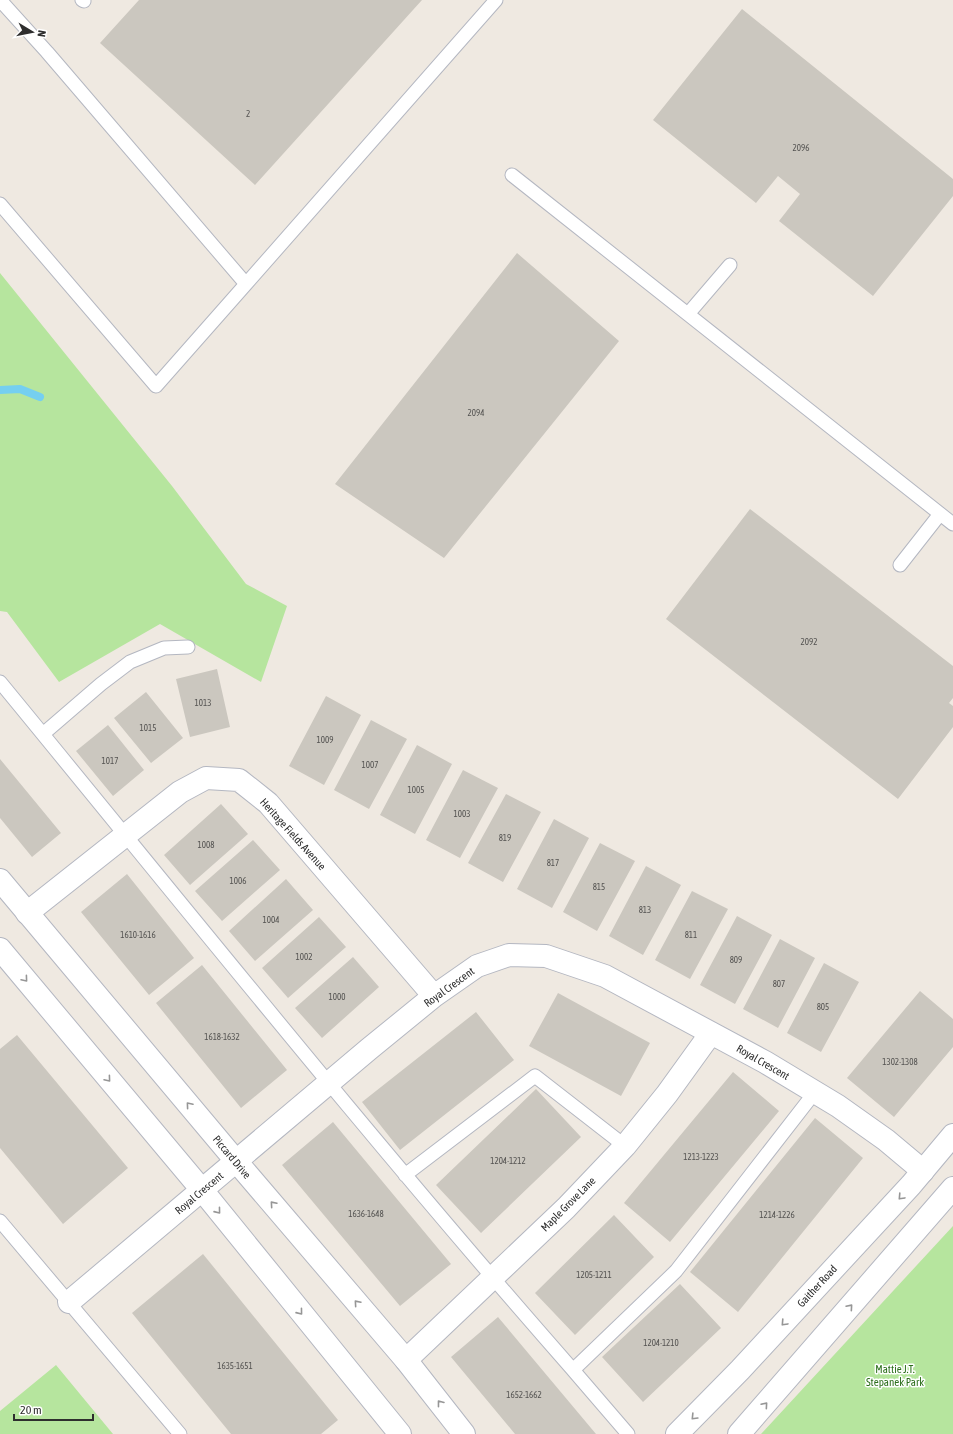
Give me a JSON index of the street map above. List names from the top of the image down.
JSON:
{
  "streets": {
    "street": [
      "Heritage Fields Avenue",
      "Royal Crescent",
      "Piccard Drive",
      "Maple Grove Lane",
      "Gaither Road"
    ]
  },
  "crossings": [
    ["Heritage Fields Avenue", "Royal Crescent"],
    ["Heritage Fields Avenue", "Piccard Drive"],
    ["Royal Crescent", "Piccard Drive"],
    ["Royal Crescent", "Maple Grove Lane"],
    ["Royal Crescent", "Gaither Road"],
    ["Piccard Drive", "Maple Grove Lane"]
  ],
  "parks": ["Mattie J.T. Stepanek Park"],
  "house_numbers": [
    "2",
    "2096",
    "2094",
    "2092",
    "1013",
    "1015",
    "1009",
    "1017",
    "1007",
    "1005",
    "1003",
    "819",
    "1008",
    "817",
    "1006",
    "815",
    "813",
    "1004",
    "1610-1616",
    "811",
    "1002",
    "809",
    "807",
    "1000",
    "805",
    "1618-1632",
    "1302-1308",
    "1213-1223",
    "1204-1212",
    "1636-1648",
    "1214-1226",
    "1205-1211",
    "1204-1210",
    "1635-1651",
    "1652-1662"
  ],
  "scale_bar": "20 m",
  "north": "right"
}
